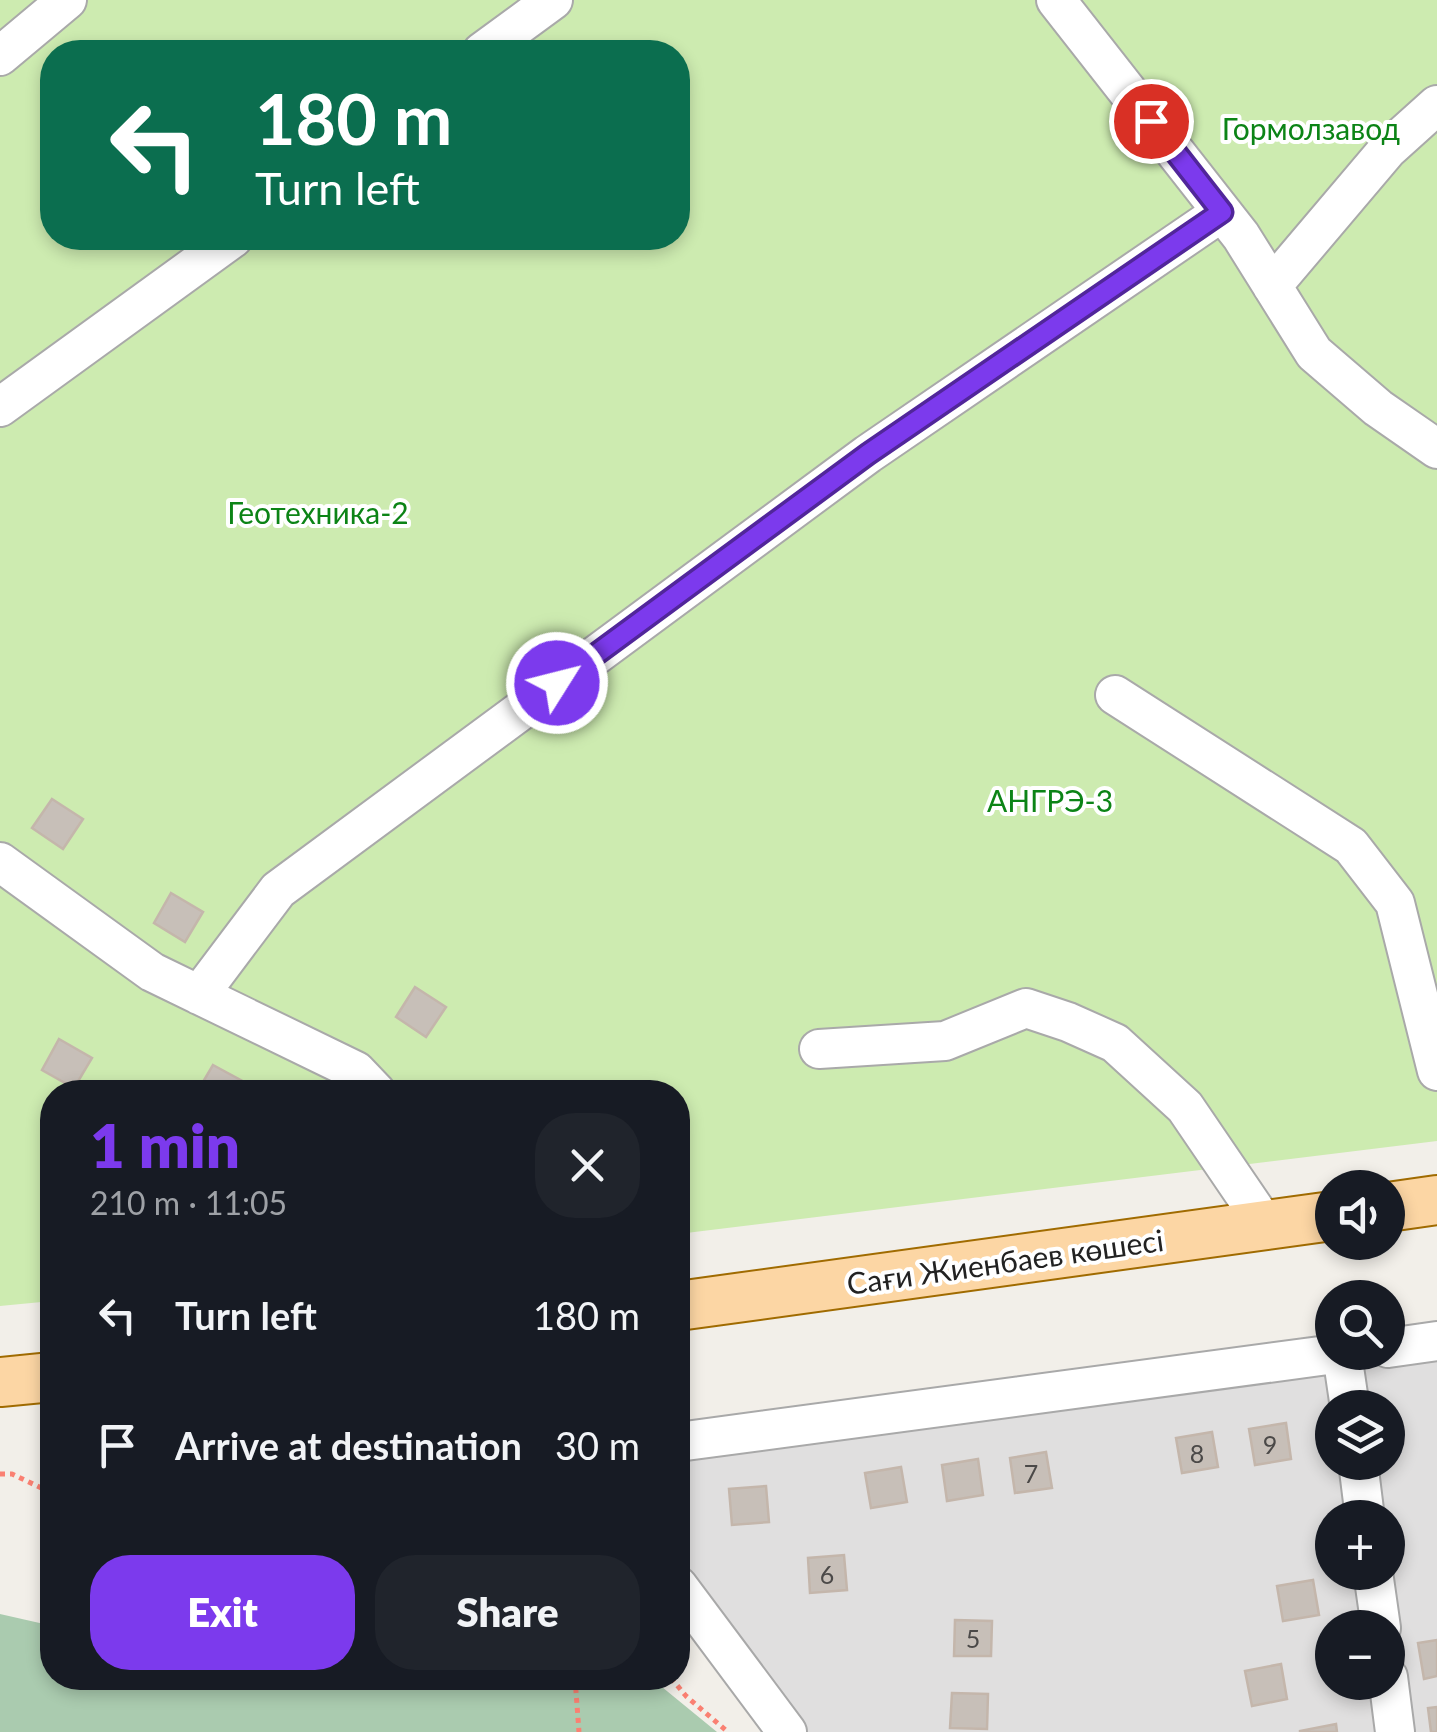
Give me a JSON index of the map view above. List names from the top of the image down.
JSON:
{
  "streets": {
    "main road": ["Сағи Жиенбаев көшесі"]
  },
  "parks": ["Гормолзавод", "Геотехника-2", "АНГРЭ-3"],
  "house_numbers": [
    "9",
    "8",
    "7",
    "6",
    "5"
  ],
  "page": {
    "turn": ["180 m", "Turn left"],
    "heading": ["1 min", "210 m · 11:05"],
    "map_buttons": ["+", "−"],
    "list": [
      {
        "name": "Turn left",
        "value": "180 m"
      },
      {
        "name": "Arrive at destination",
        "value": "30 m"
      }
    ],
    "buttons": ["Exit", "Share"]
  }
}
